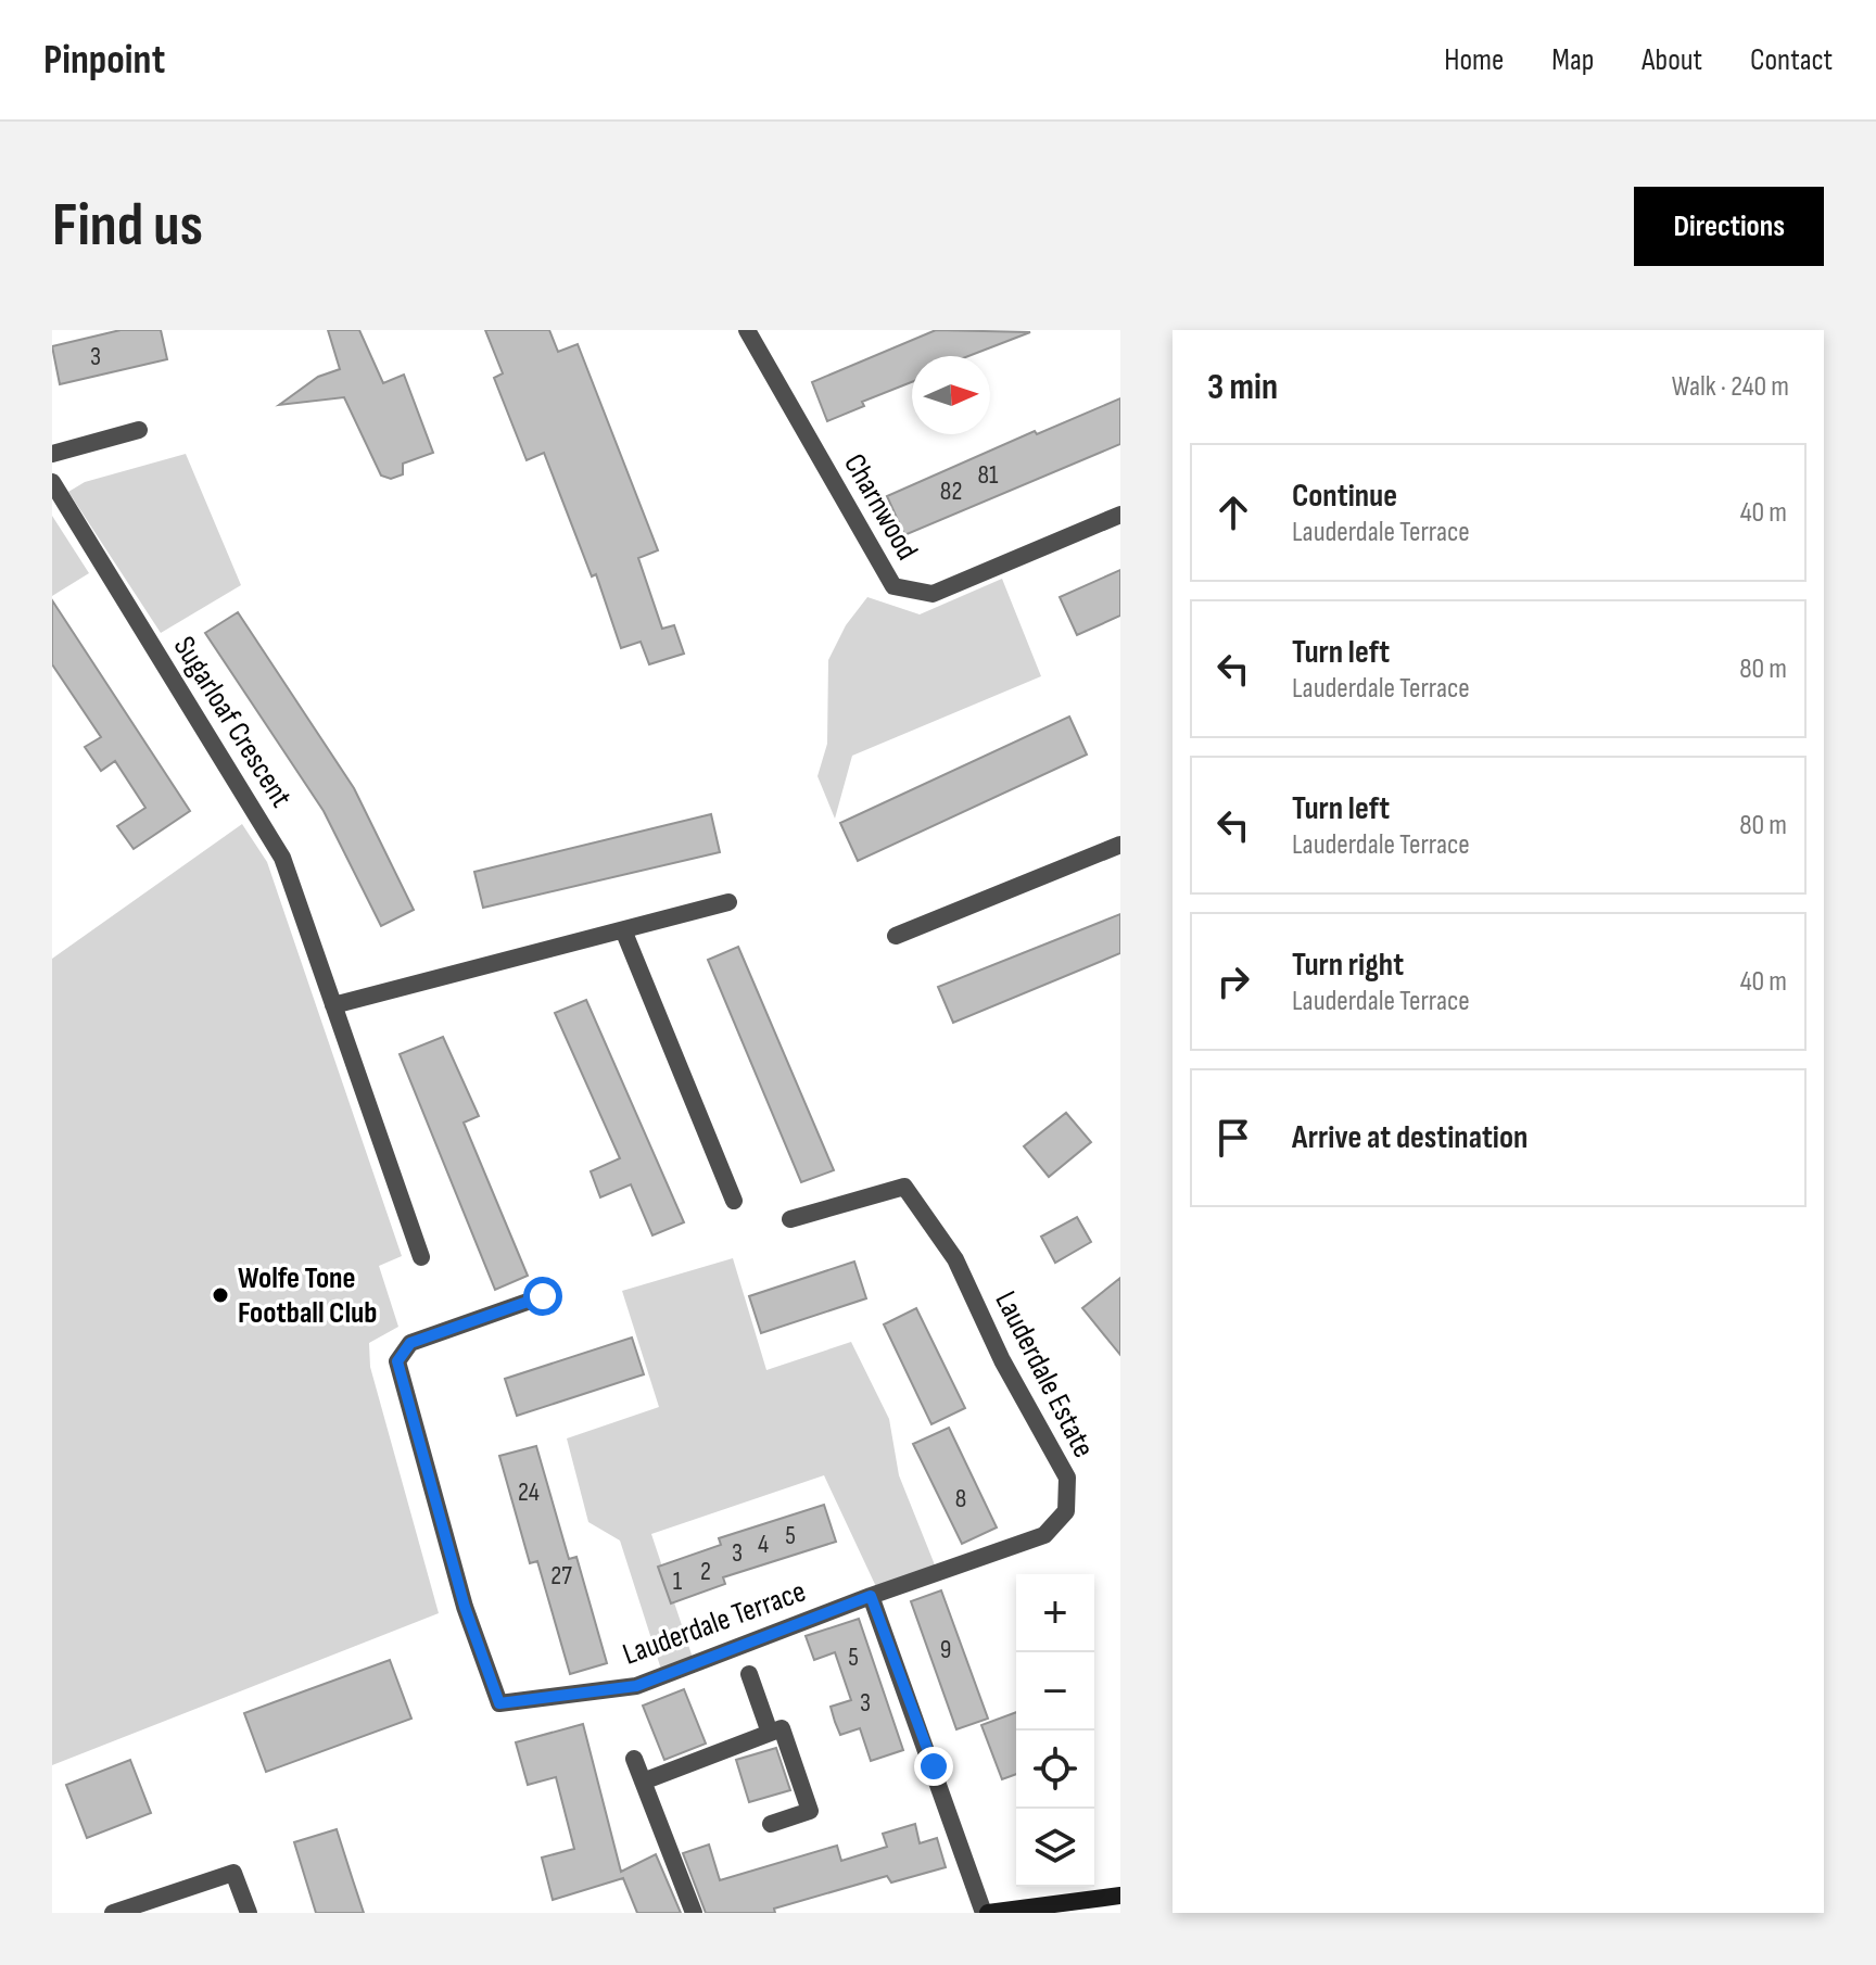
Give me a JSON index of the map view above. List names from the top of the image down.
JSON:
{
  "streets": {
    "street": [
      "Charnwood",
      "Sugarloaf Crescent",
      "Lauderdale Estate",
      "Lauderdale Terrace"
    ]
  },
  "crossings": [
    ["Lauderdale Estate", "Lauderdale Terrace"]
  ],
  "places": ["Wolfe Tone Football Club"],
  "house_numbers": [
    "3",
    "81",
    "82",
    "24",
    "8",
    "5",
    "4",
    "3",
    "2",
    "27",
    "1",
    "9",
    "5",
    "3"
  ],
  "north": "right",
  "page": {
    "header": "Pinpoint",
    "nav": [
      "Home",
      "Map",
      "About",
      "Contact"
    ],
    "buttons": "Directions",
    "title": "Find us",
    "heading": ["3 min", "Walk · 240 m"],
    "list": [
      ["Continue", "Lauderdale Terrace", "40 m"],
      ["Turn left", "Lauderdale Terrace", "80 m"],
      ["Turn left", "Lauderdale Terrace", "80 m"],
      ["Turn right", "Lauderdale Terrace", "40 m"],
      "Arrive at destination"
    ],
    "map_buttons": ["+", "−"]
  }
}
